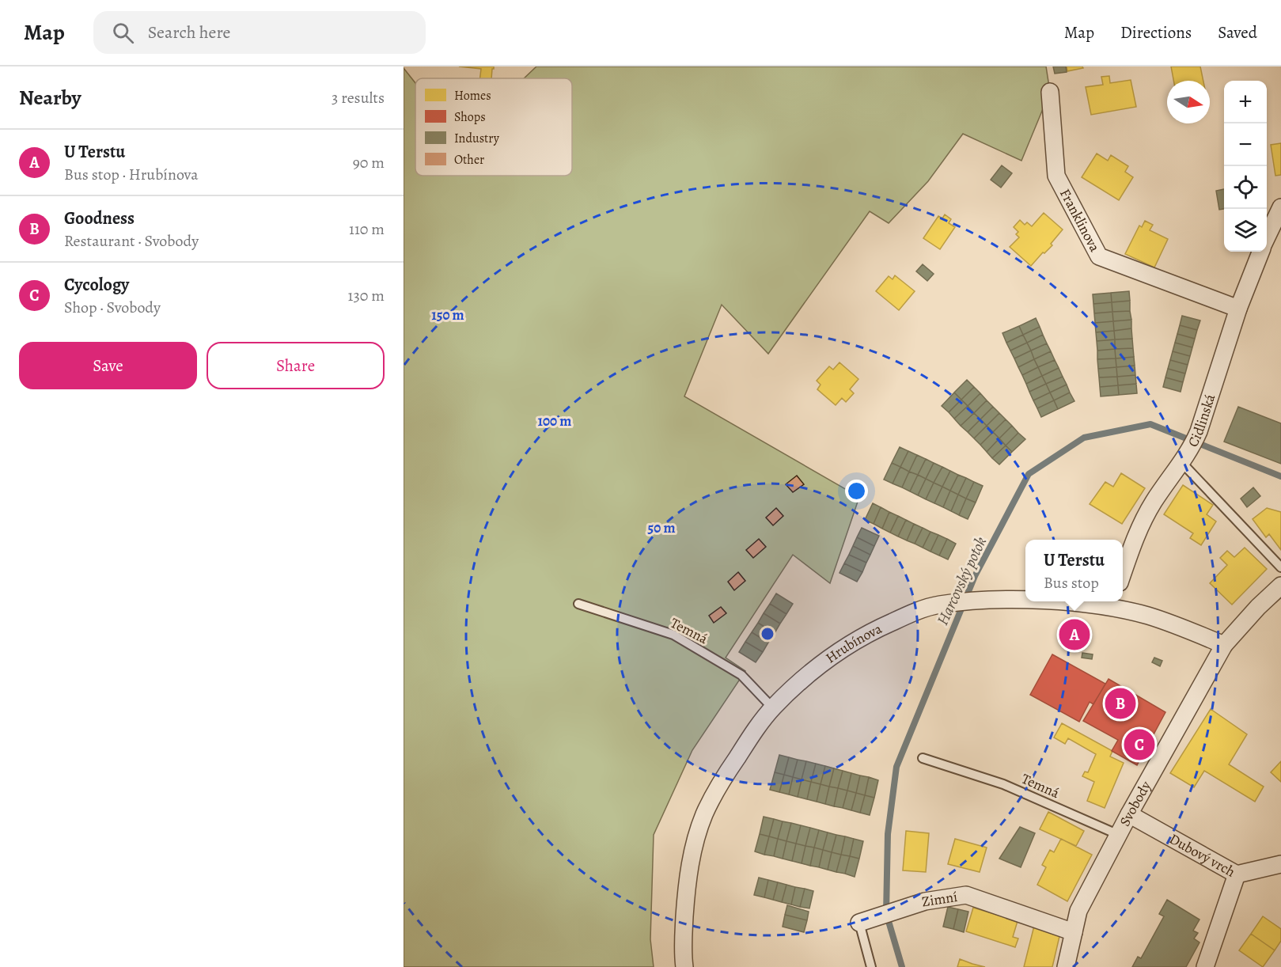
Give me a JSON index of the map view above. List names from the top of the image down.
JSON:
{
  "streets": {
    "street": [
      "Franklinova",
      "Cidlinská",
      "Hrubínova",
      "Svobody",
      "Dubový vrch",
      "Zimní"
    ],
    "lane": ["Temná"]
  },
  "crossings": [
    ["Franklinova", "Cidlinská"],
    ["Temná", "Hrubínova"],
    ["Temná", "Svobody"],
    ["Hrubínova", "Svobody"],
    ["Svobody", "Dubový vrch"],
    ["Svobody", "Zimní"]
  ],
  "water": ["Harcovský potok"],
  "legend": [
    "Homes",
    "Shops",
    "Industry",
    "Other"
  ],
  "north": "right",
  "page": {
    "header": "Map",
    "search": "Search here",
    "nav": ["Map", "Directions", "Saved"],
    "heading": ["Nearby", "3 results"],
    "map_buttons": ["+", "−"],
    "list": [
      {
        "mark": "A",
        "name": "U Terstu",
        "note": "Bus stop · Hrubínova",
        "value": "90 m"
      },
      {
        "mark": "B",
        "name": "Goodness",
        "note": "Restaurant · Svobody",
        "value": "110 m"
      },
      {
        "mark": "C",
        "name": "Cycology",
        "note": "Shop · Svobody",
        "value": "130 m"
      }
    ],
    "buttons": ["Save", "Share"],
    "popup": ["U Terstu", "Bus stop"],
    "pins": ["A", "B", "C"]
  },
  "rings": ["150 m", "100 m", "50 m"]
}
